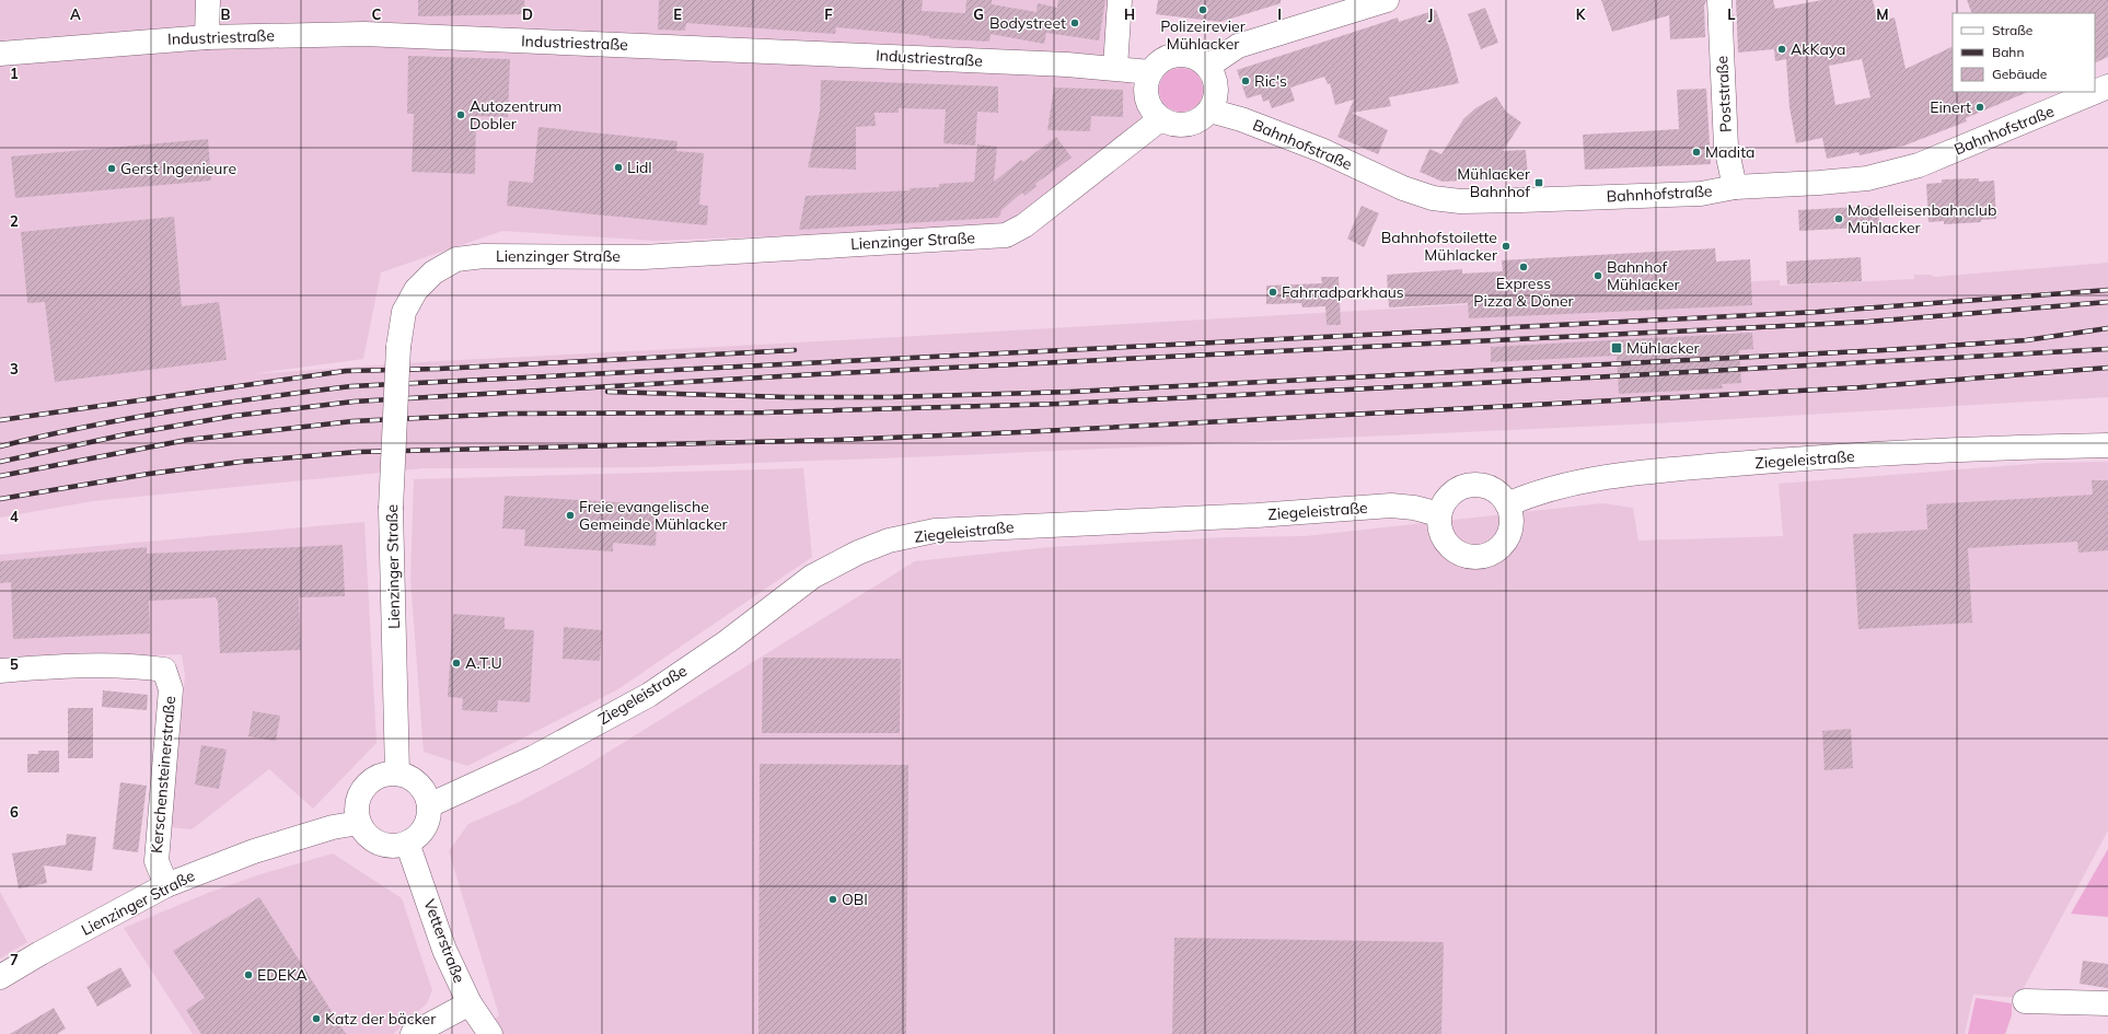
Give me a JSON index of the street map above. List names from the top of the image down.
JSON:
{
  "streets": {
    "street": [
      "Industriestraße",
      "Poststraße",
      "Bahnhofstraße",
      "Lienzinger Straße",
      "Ziegeleistraße",
      "Kerschensteinerstraße",
      "Vetterstraße"
    ]
  },
  "crossings": [
    ["Industriestraße", "Bahnhofstraße"],
    ["Industriestraße", "Lienzinger Straße"],
    ["Poststraße", "Bahnhofstraße"],
    ["Bahnhofstraße", "Lienzinger Straße"],
    ["Lienzinger Straße", "Ziegeleistraße"],
    ["Lienzinger Straße", "Kerschensteinerstraße"],
    ["Lienzinger Straße", "Vetterstraße"],
    ["Ziegeleistraße", "Vetterstraße"]
  ],
  "places": {
    "other": [
      "Polizeirevier Mühlacker",
      "Bodystreet",
      "AkKaya",
      "Ric's",
      "Einert",
      "Autozentrum Dobler",
      "Madita",
      "Lidl",
      "Gerst Ingenieure",
      "Modelleisenbahnclub Mühlacker",
      "Bahnhofstoilette Mühlacker",
      "Express Pizza & Döner",
      "Bahnhof Mühlacker",
      "Fahrradparkhaus",
      "Freie evangelische Gemeinde Mühlacker",
      "A.T.U",
      "OBI",
      "EDEKA",
      "Katz der bäcker"
    ],
    "transit": ["Mühlacker Bahnhof", "Mühlacker"]
  },
  "legend": ["Straße", "Bahn", "Gebäude"],
  "grid": {
    "columns": [
      "A",
      "B",
      "C",
      "D",
      "E",
      "F",
      "G",
      "H",
      "I",
      "J",
      "K",
      "L",
      "M"
    ],
    "rows": [
      "1",
      "2",
      "3",
      "4",
      "5",
      "6",
      "7"
    ]
  }
}
